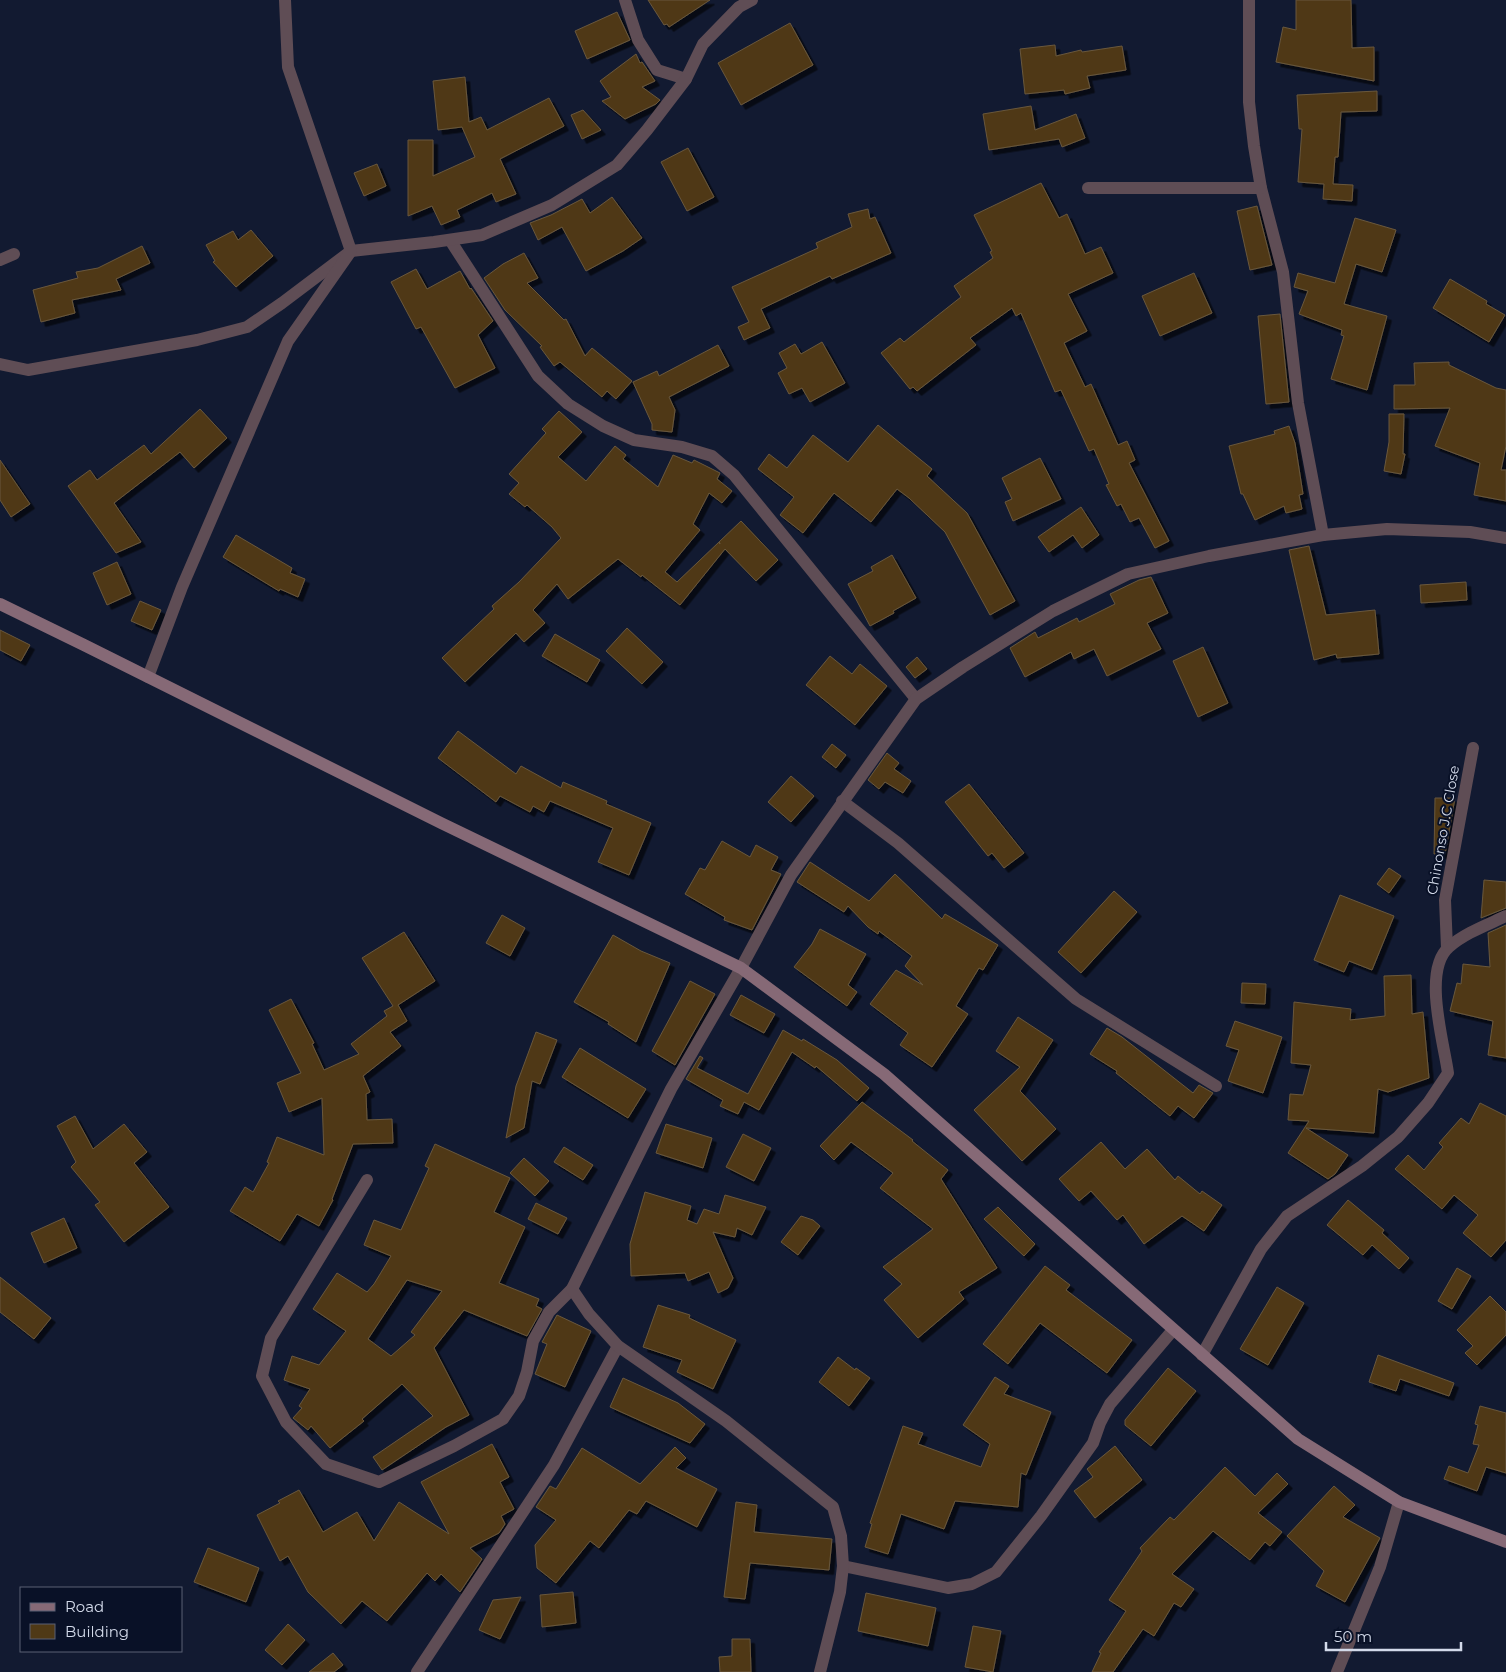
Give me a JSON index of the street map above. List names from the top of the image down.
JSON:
{
  "streets": {
    "street": ["Chinonso J.C Close"]
  },
  "legend": ["Road", "Building"],
  "scale_bar": "50 m"
}
